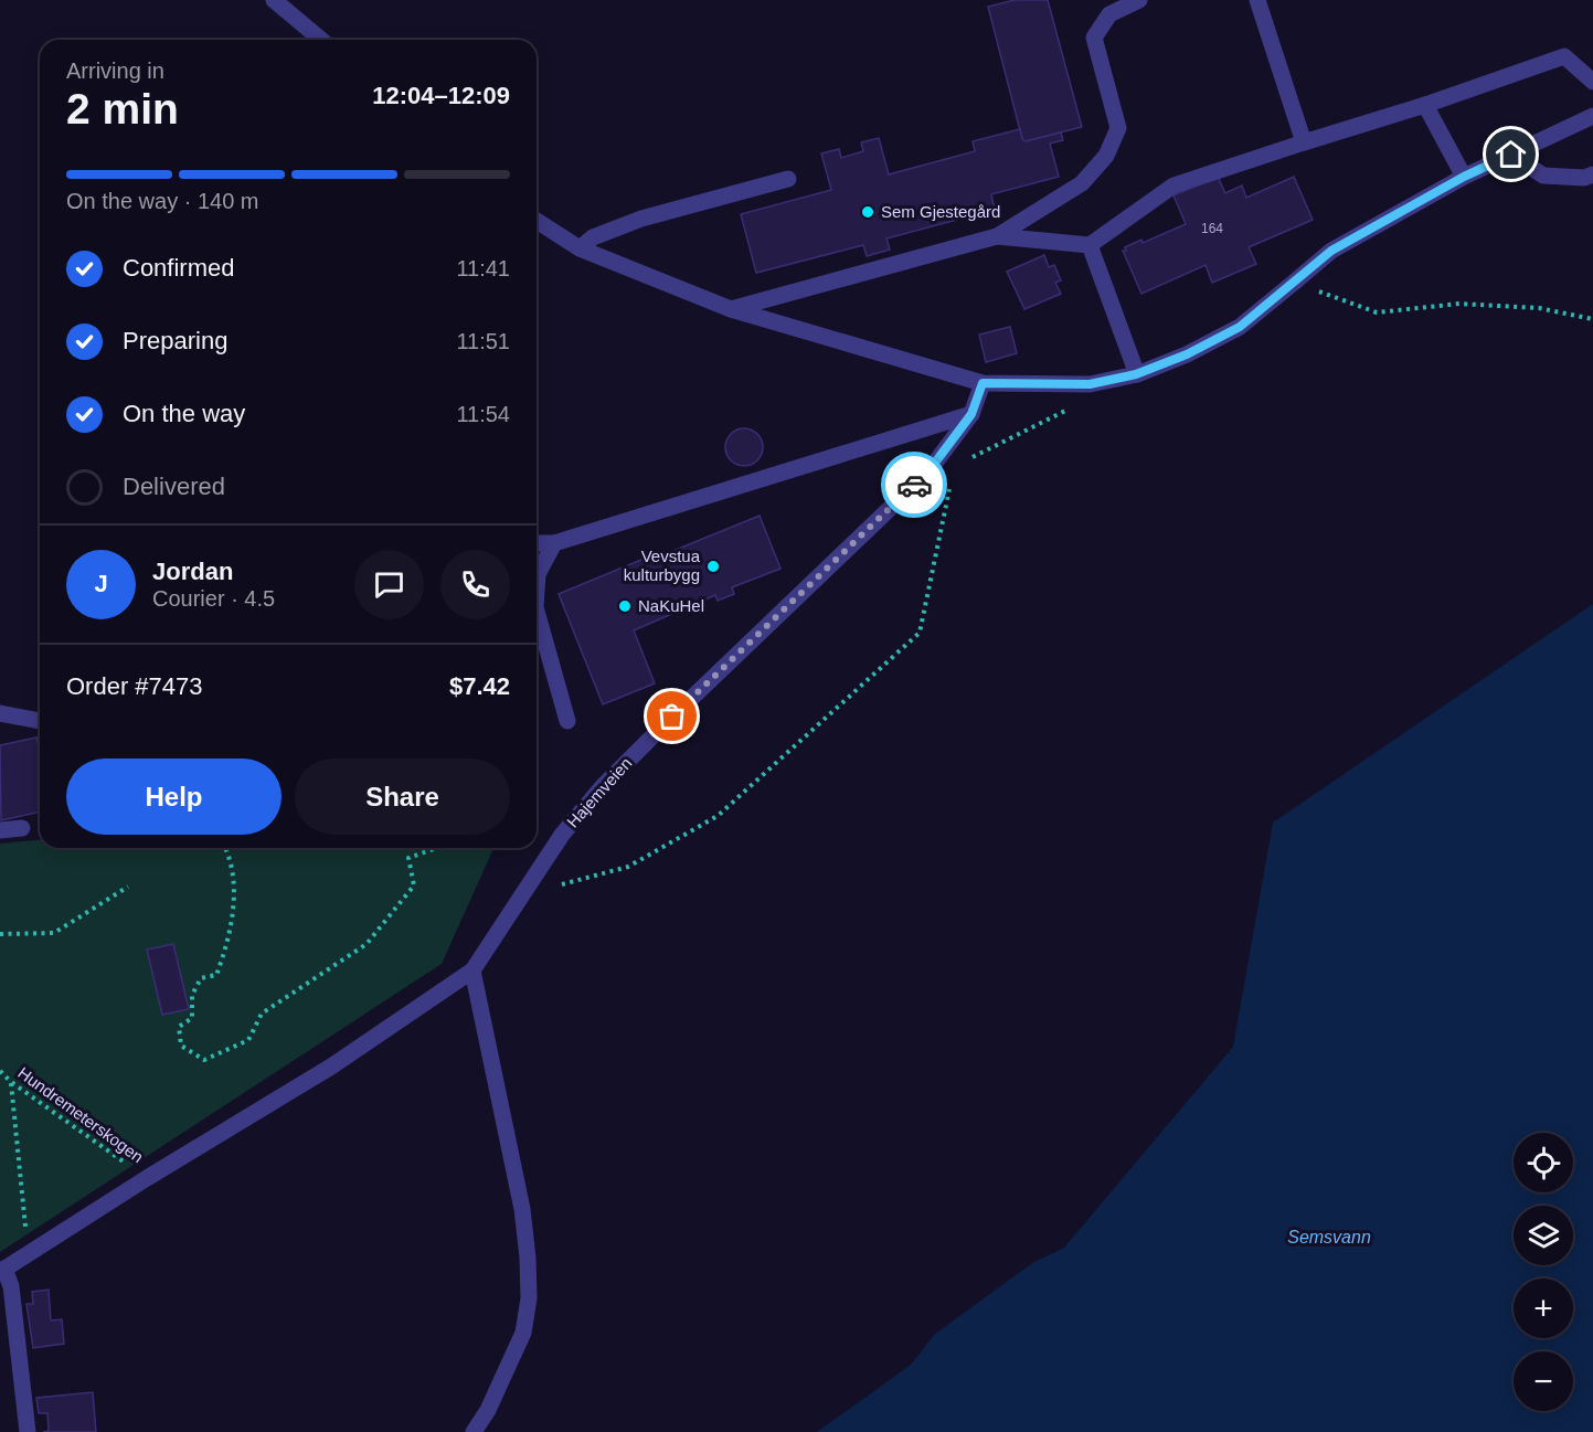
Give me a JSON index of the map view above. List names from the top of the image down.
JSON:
{
  "streets": {
    "street": ["Hajemveien"],
    "path": ["Hundremeterskogen"]
  },
  "water": ["Semsvann"],
  "places": ["Sem Gjestegård", "Vevstua kulturbygg", "NaKuHel"],
  "house_numbers": ["164"],
  "page": {
    "heading": ["2 min", "Arriving in", "12:04–12:09"],
    "panel": [
      "Jordan",
      "Courier · 4.5",
      "Order #7473",
      "$7.42"
    ],
    "bar": "On the way · 140 m",
    "list": [
      ["Confirmed", "11:41"],
      ["Preparing", "11:51"],
      ["On the way", "11:54"],
      "Delivered"
    ],
    "round": "J",
    "buttons": ["Help", "Share"],
    "map_buttons": ["+", "−"]
  }
}
